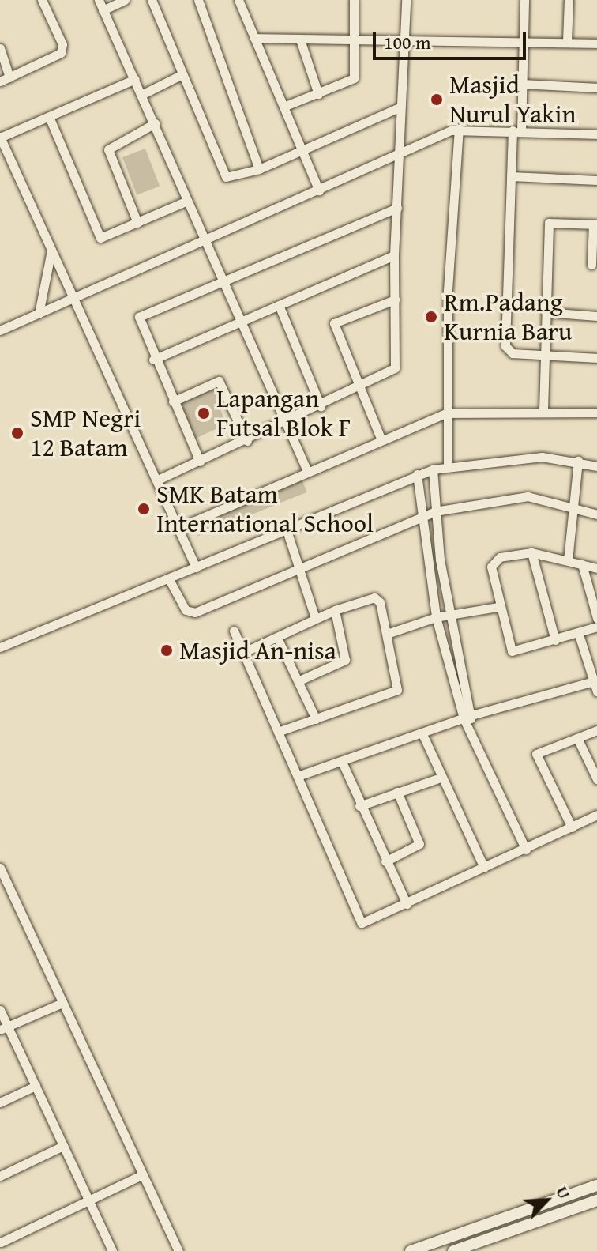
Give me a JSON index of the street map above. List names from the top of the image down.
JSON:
{
  "places": [
    "Masjid Nurul Yakin",
    "Rm.Padang Kurnia Baru",
    "Lapangan Futsal Blok F",
    "SMP Negri 12 Batam",
    "SMK Batam International School",
    "Masjid An-nisa"
  ],
  "scale_bar": "100 m",
  "north": "top right"
}
